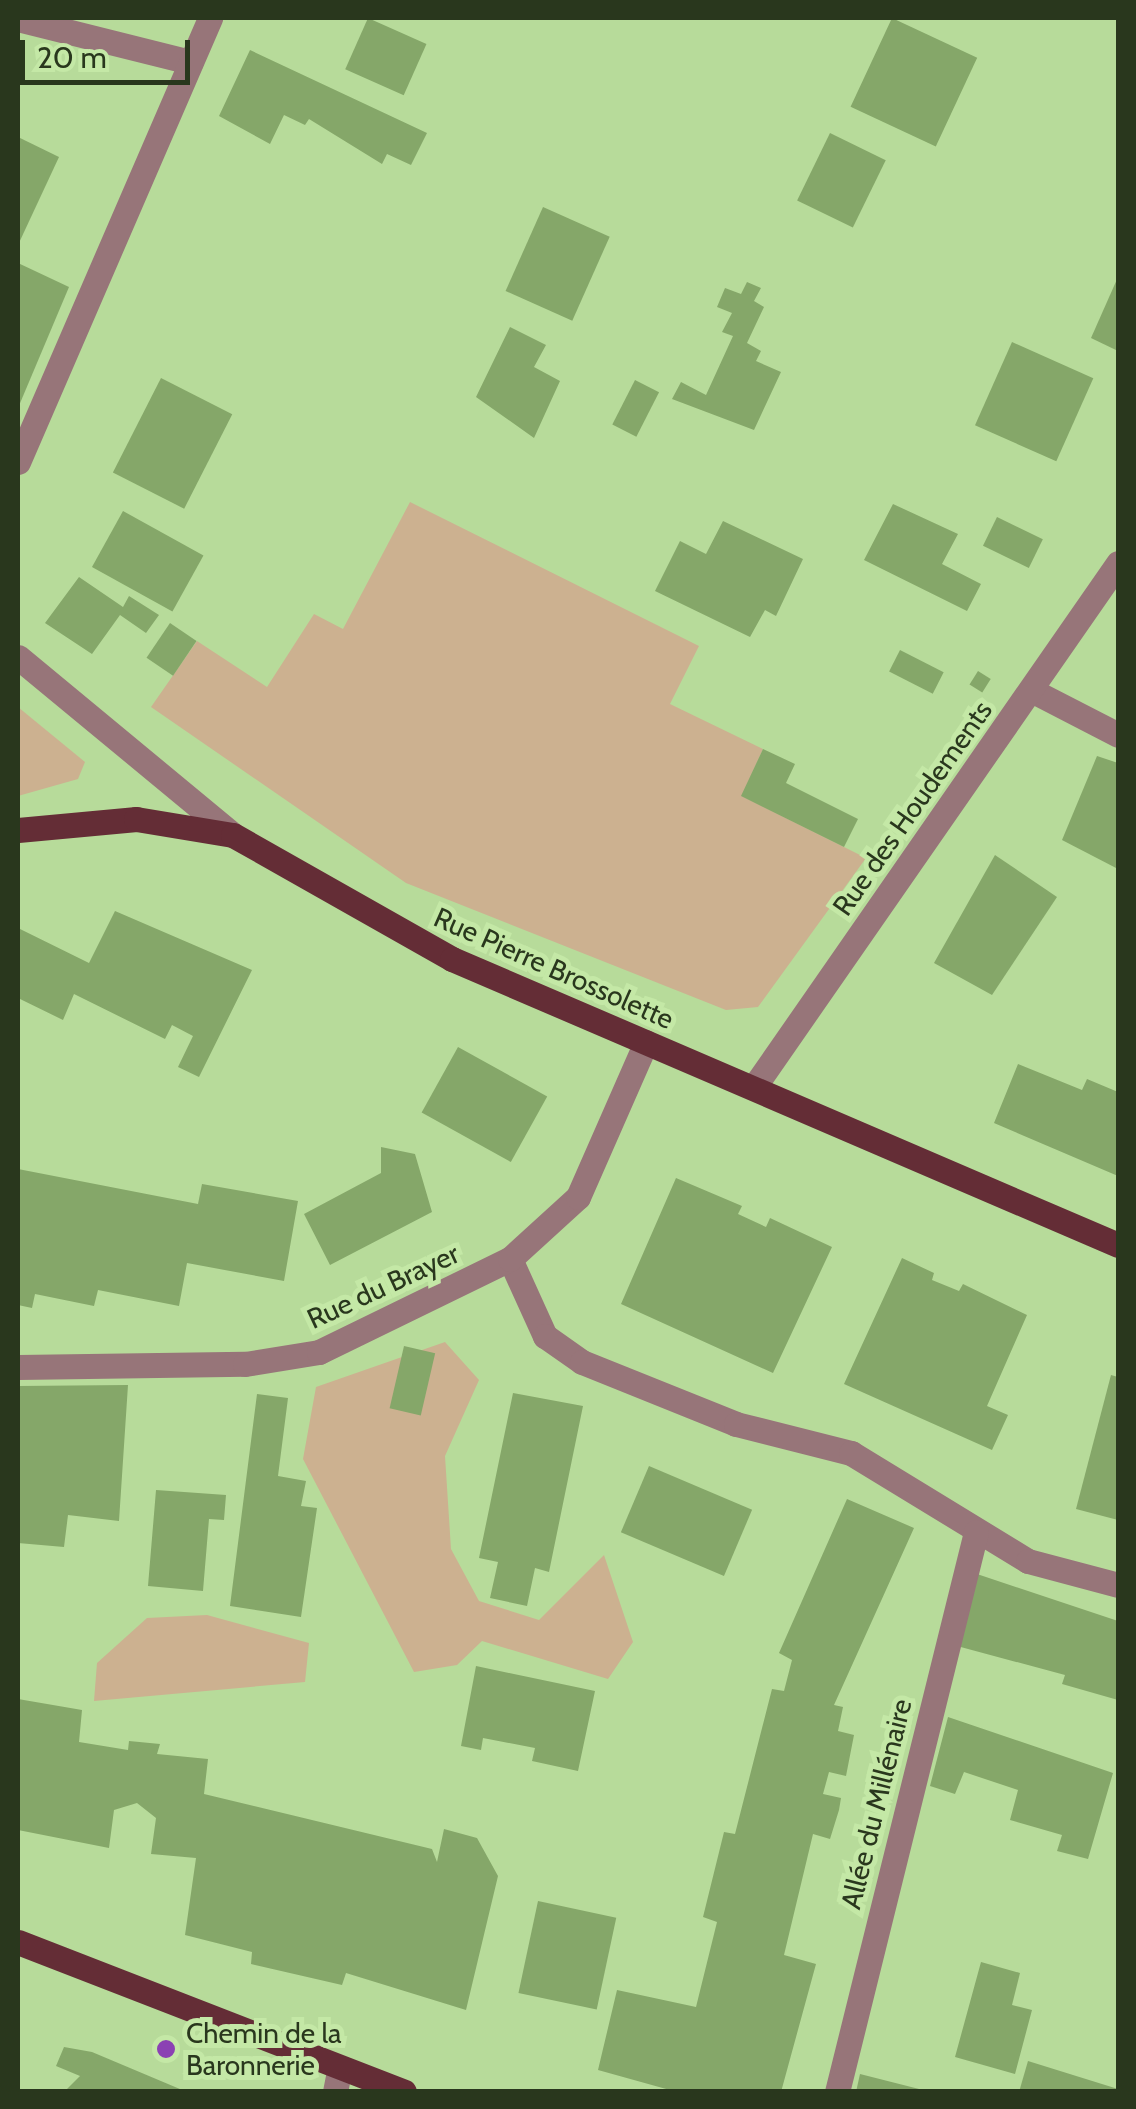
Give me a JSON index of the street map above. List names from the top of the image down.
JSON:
{
  "streets": {
    "main road": ["Rue Pierre Brossolette"],
    "street": ["Rue des Houdements", "Rue du Brayer", "Allée du Millénaire"]
  },
  "crossings": [
    ["Rue des Houdements", "Rue Pierre Brossolette"],
    ["Rue Pierre Brossolette", "Rue du Brayer"]
  ],
  "places": ["Chemin de la Baronnerie"],
  "scale_bar": "20 m"
}
